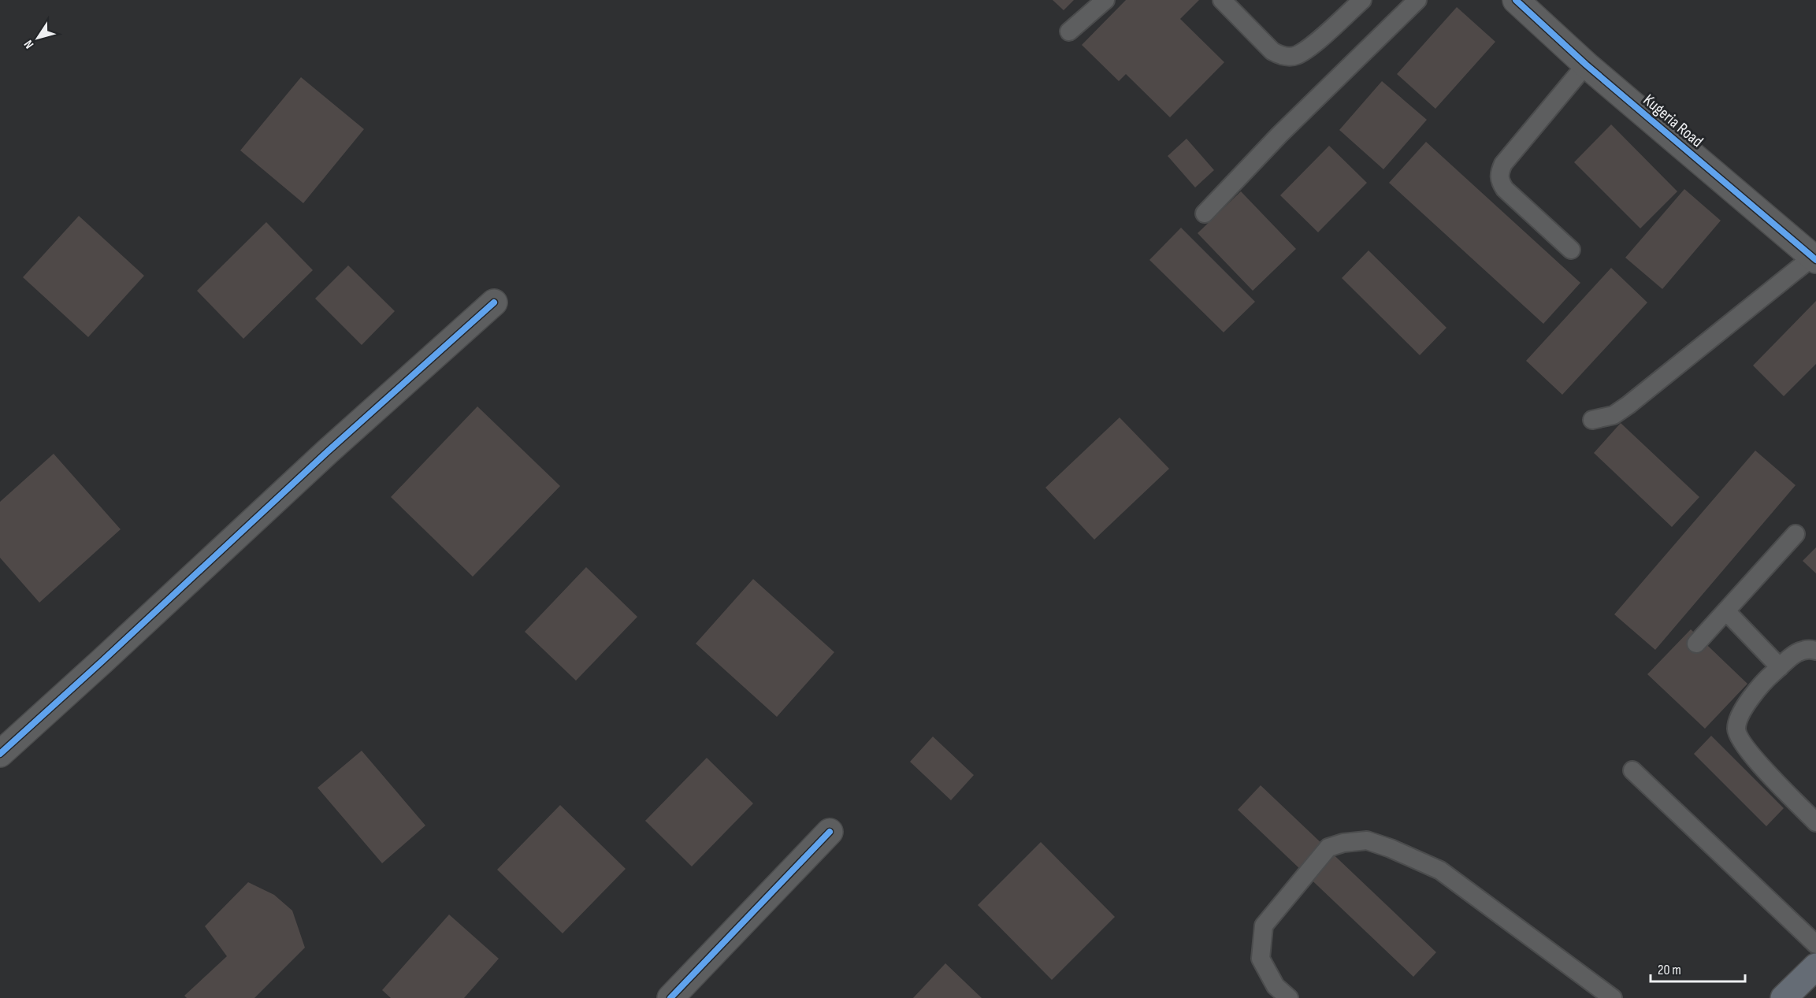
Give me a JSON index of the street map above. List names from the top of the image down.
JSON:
{
  "streets": {
    "street": ["Kugeria Road"]
  },
  "scale_bar": "20 m",
  "north": "bottom left"
}
